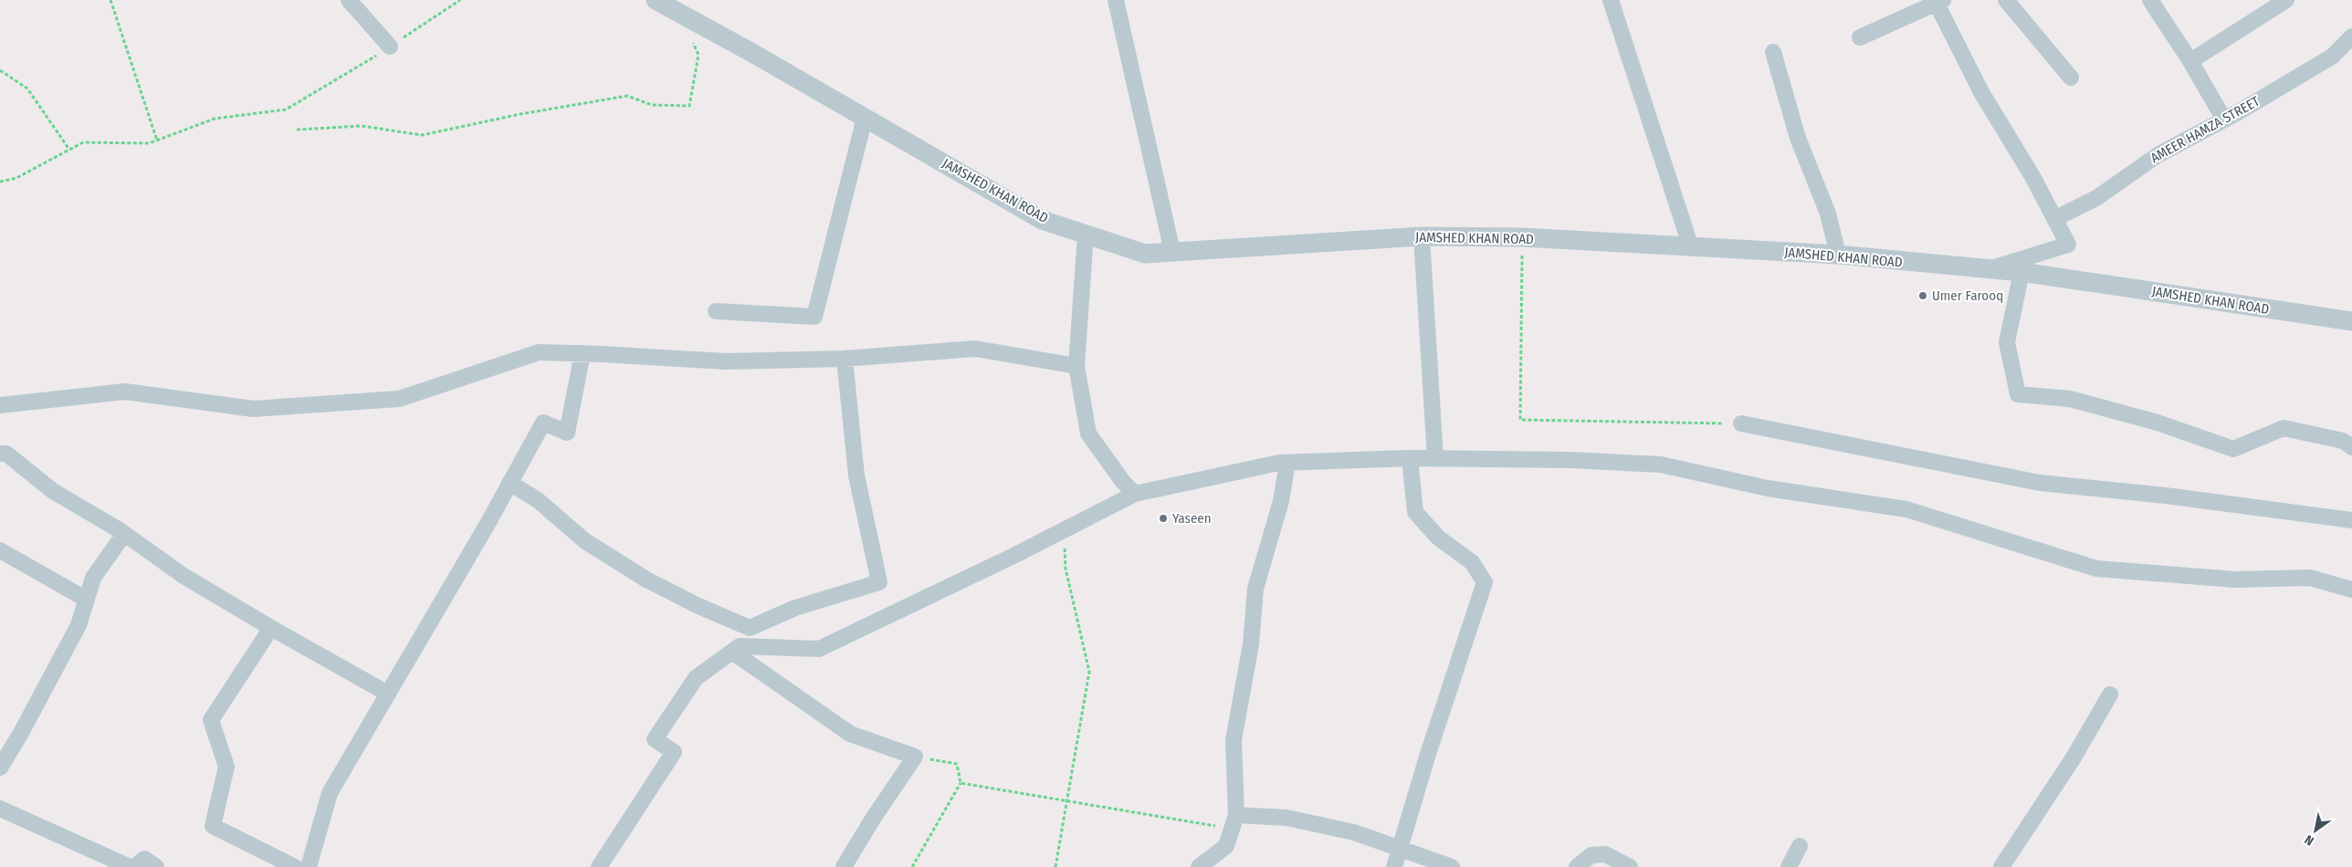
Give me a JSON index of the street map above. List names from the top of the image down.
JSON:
{
  "streets": {
    "street": ["AMEER HAMZA STREET", "JAMSHED KHAN ROAD"]
  },
  "places": ["Umer Farooq", "Yaseen"],
  "north": "bottom left"
}
